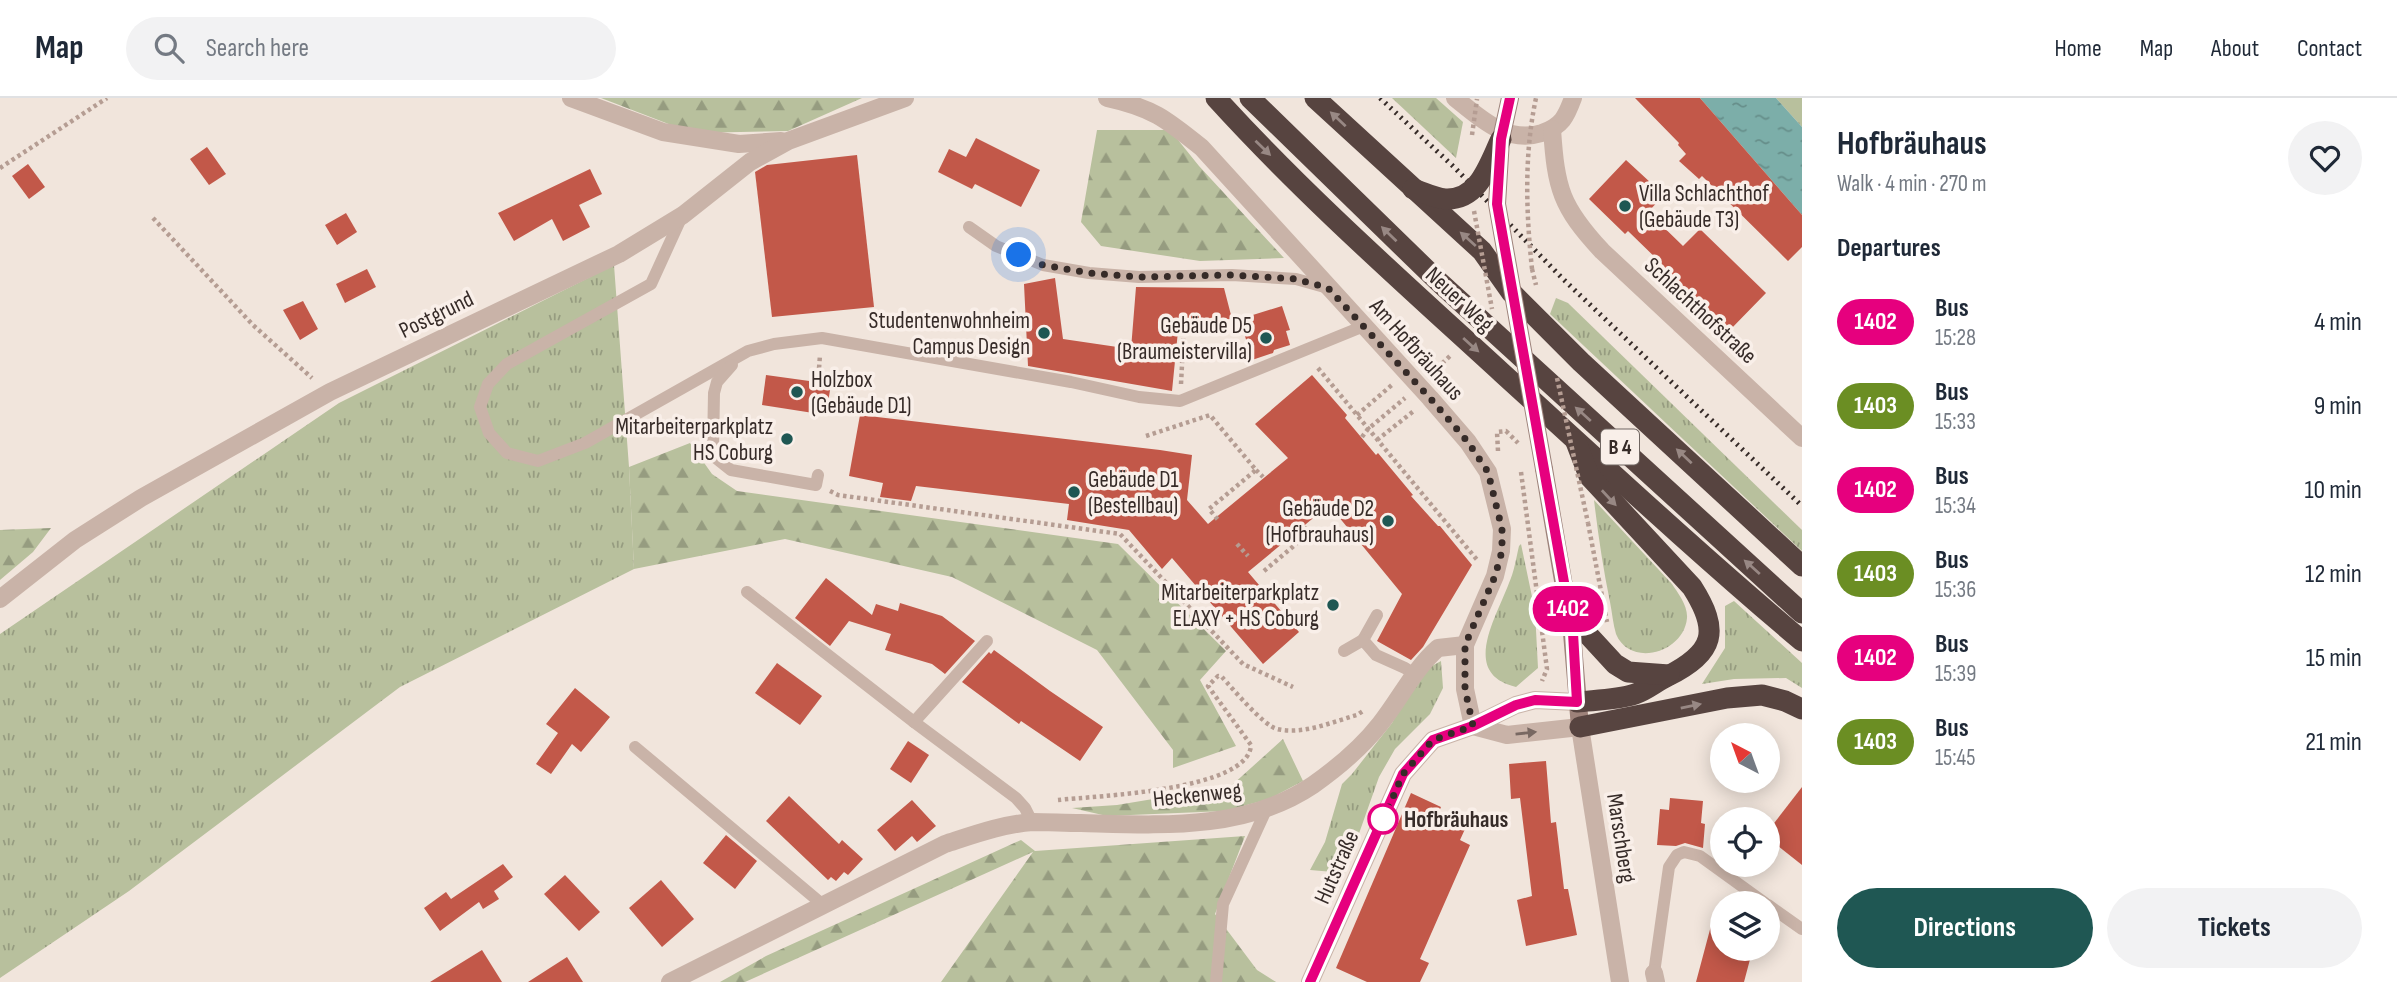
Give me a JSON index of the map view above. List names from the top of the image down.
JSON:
{
  "streets": {
    "highway": ["Neuer Weg", "B 4"],
    "street": [
      "Schlachthofstraße",
      "Postgrund",
      "Am Hofbräuhaus",
      "Heckenweg",
      "Marschberg",
      "Hutstraße"
    ]
  },
  "crossings": [
    ["Am Hofbräuhaus", "Heckenweg"],
    ["Am Hofbräuhaus", "Hutstraße"],
    ["Marschberg", "Hutstraße"]
  ],
  "places": [
    "Villa Schlachthof (Gebäude T3)",
    "Studentenwohnheim Campus Design",
    "Gebäude D5 (Braumeistervilla)",
    "Holzbox (Gebäude D1)",
    "Mitarbeiterparkplatz HS Coburg",
    "Gebäude D1 (Bestellbau)",
    "Gebäude D2 (Hofbrauhaus)",
    "Mitarbeiterparkplatz ELAXY + HS Coburg",
    "Hofbräuhaus"
  ],
  "lines": ["bus line 1402"],
  "north": "top left",
  "page": {
    "header": "Map",
    "search": "Search here",
    "nav": [
      "Home",
      "Map",
      "About",
      "Contact"
    ],
    "on_map": "1402",
    "heading": [
      ["Hofbräuhaus", "Walk · 4 min · 270 m"],
      "Departures"
    ],
    "list": [
      {
        "mark": "1402",
        "name": "Bus",
        "note": "15:28",
        "value": "4 min"
      },
      {
        "mark": "1403",
        "name": "Bus",
        "note": "15:33",
        "value": "9 min"
      },
      {
        "mark": "1402",
        "name": "Bus",
        "note": "15:34",
        "value": "10 min"
      },
      {
        "mark": "1403",
        "name": "Bus",
        "note": "15:36",
        "value": "12 min"
      },
      {
        "mark": "1402",
        "name": "Bus",
        "note": "15:39",
        "value": "15 min"
      },
      {
        "mark": "1403",
        "name": "Bus",
        "note": "15:45",
        "value": "21 min"
      }
    ],
    "buttons": ["Directions", "Tickets"]
  }
}
